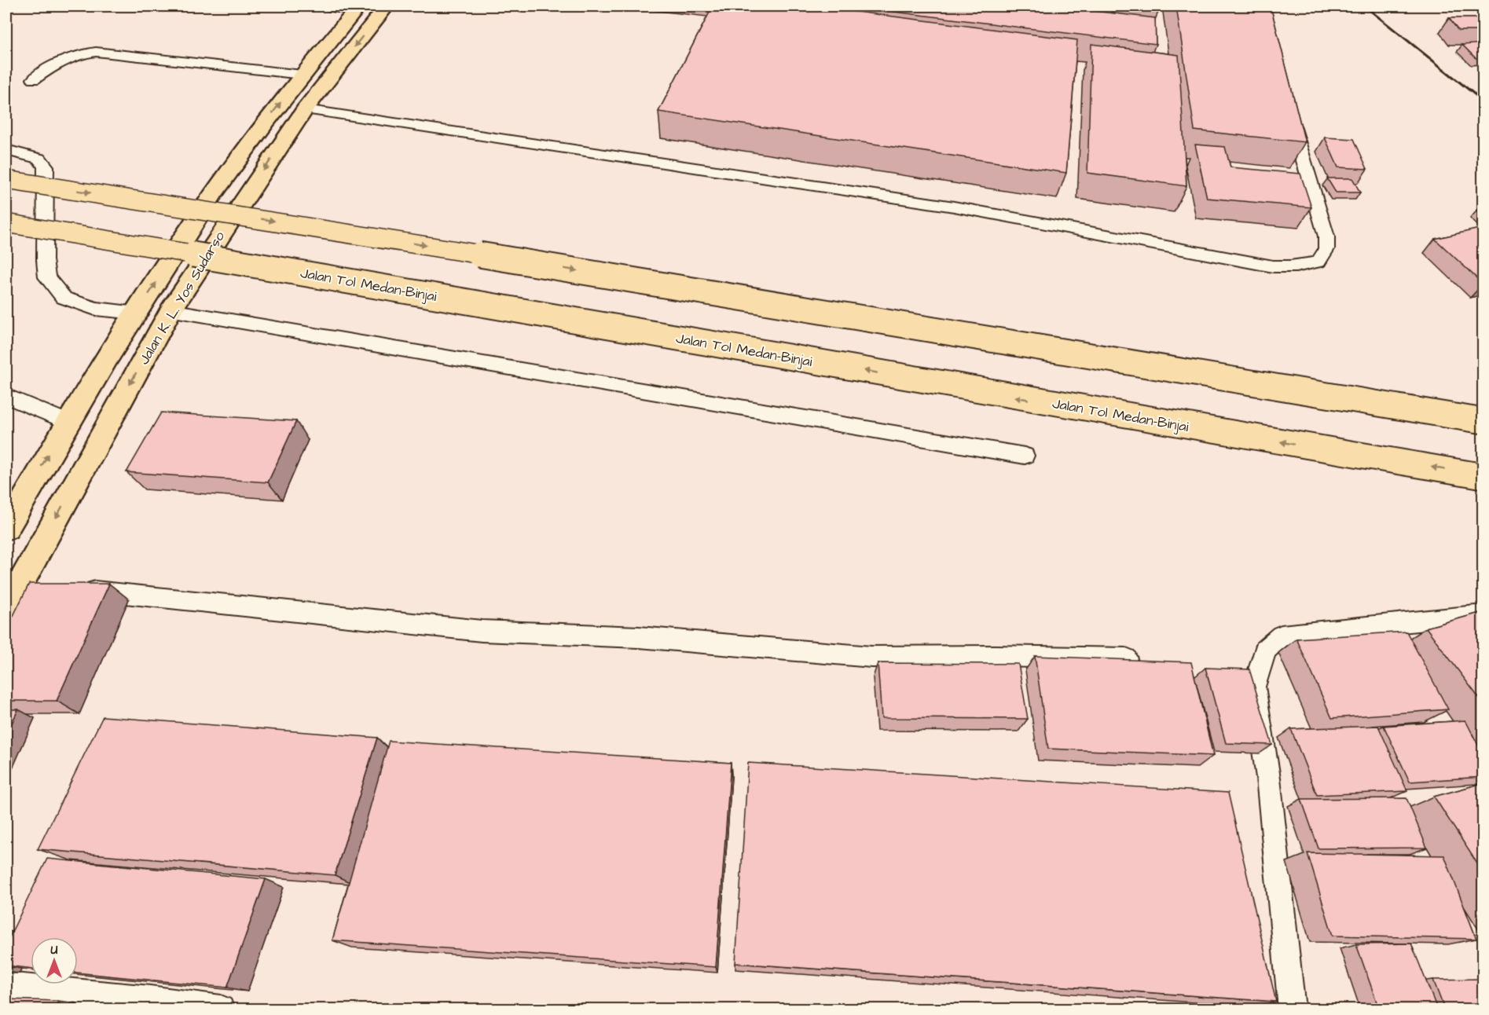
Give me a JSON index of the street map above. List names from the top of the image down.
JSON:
{
  "streets": {
    "highway": ["Jalan Tol Medan–Binjai", "Jalan K. L. Yos Sudarso"]
  },
  "north": "top"
}
